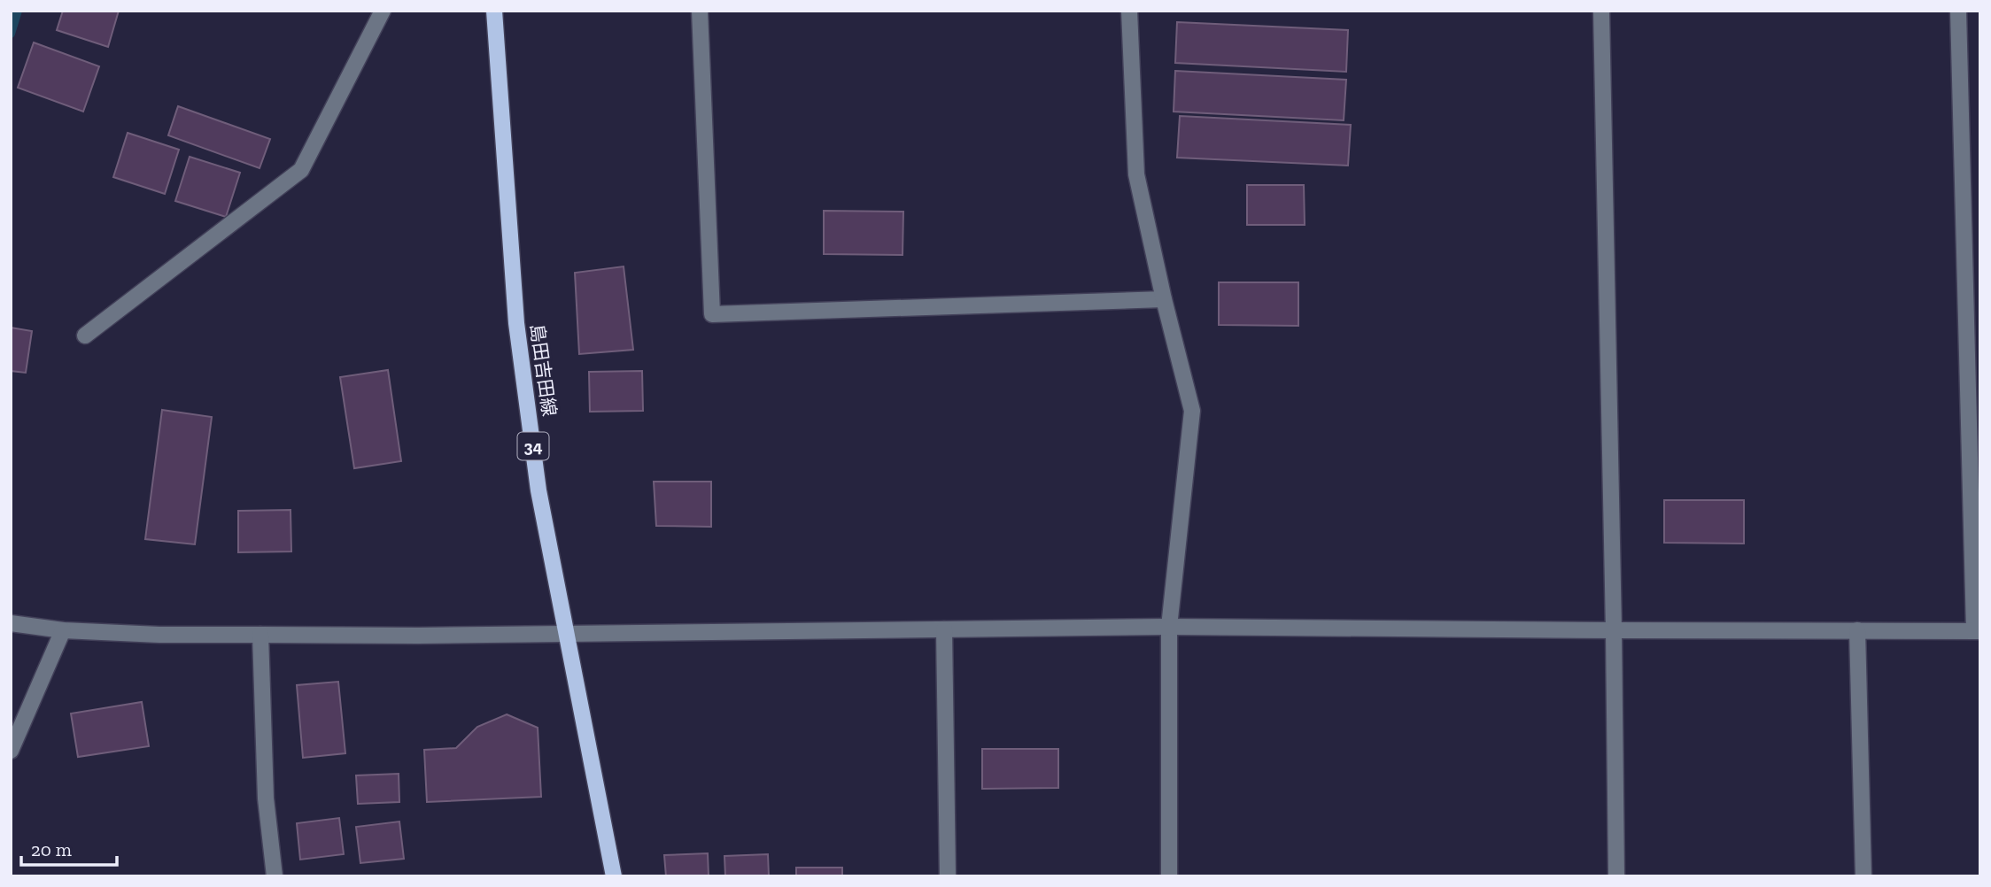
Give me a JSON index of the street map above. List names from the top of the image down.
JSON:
{
  "streets": {
    "main road": ["島田吉田線", "34"]
  },
  "scale_bar": "20 m"
}
